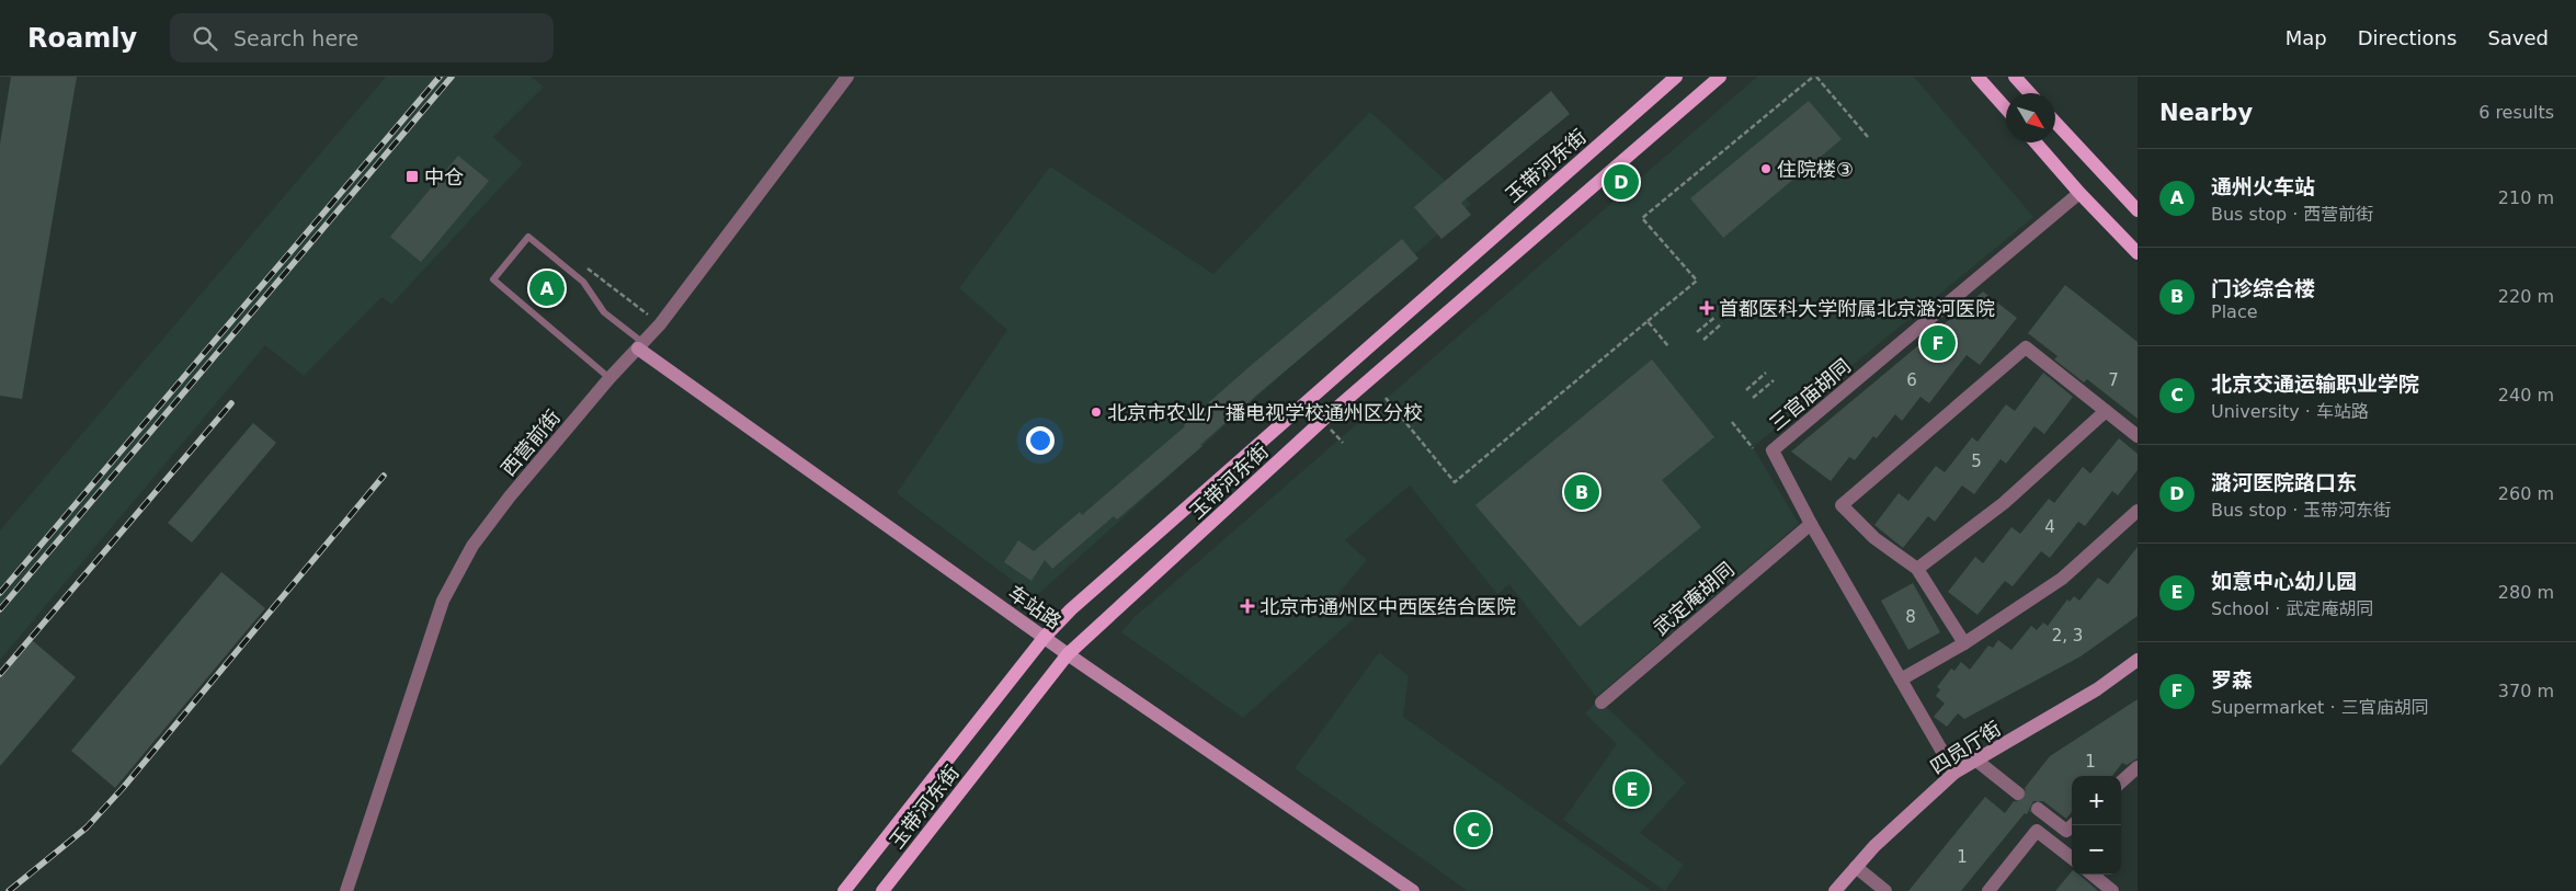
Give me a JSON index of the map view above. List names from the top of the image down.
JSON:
{
  "streets": {
    "main road": ["玉带河东街"],
    "street": [
      "三官庙胡同",
      "西营前街",
      "武定庵胡同",
      "车站路",
      "四员厅街"
    ]
  },
  "crossings": [
    ["玉带河东街", "车站路"],
    ["三官庙胡同", "武定庵胡同"],
    ["三官庙胡同", "四员厅街"],
    ["西营前街", "车站路"]
  ],
  "places": {
    "other": ["住院楼③", "北京市农业广播电视学校通州区分校"],
    "transit": ["中仓"],
    "health": ["首都医科大学附属北京潞河医院", "北京市通州区中西医结合医院"]
  },
  "house_numbers": [
    "6",
    "7",
    "5",
    "4",
    "8",
    "2, 3",
    "1",
    "1"
  ],
  "north": "bottom right",
  "page": {
    "header": "Roamly",
    "search": "Search here",
    "nav": ["Map", "Directions", "Saved"],
    "heading": ["Nearby", "6 results"],
    "list": [
      {
        "mark": "A",
        "name": "通州火车站",
        "note": "Bus stop · 西营前街",
        "value": "210 m"
      },
      {
        "mark": "B",
        "name": "门诊综合楼",
        "note": "Place",
        "value": "220 m"
      },
      {
        "mark": "C",
        "name": "北京交通运输职业学院",
        "note": "University · 车站路",
        "value": "240 m"
      },
      {
        "mark": "D",
        "name": "潞河医院路口东",
        "note": "Bus stop · 玉带河东街",
        "value": "260 m"
      },
      {
        "mark": "E",
        "name": "如意中心幼儿园",
        "note": "School · 武定庵胡同",
        "value": "280 m"
      },
      {
        "mark": "F",
        "name": "罗森",
        "note": "Supermarket · 三官庙胡同",
        "value": "370 m"
      }
    ],
    "pins": [
      "D",
      "A",
      "F",
      "B",
      "E",
      "C"
    ],
    "map_buttons": ["+", "−"]
  }
}
